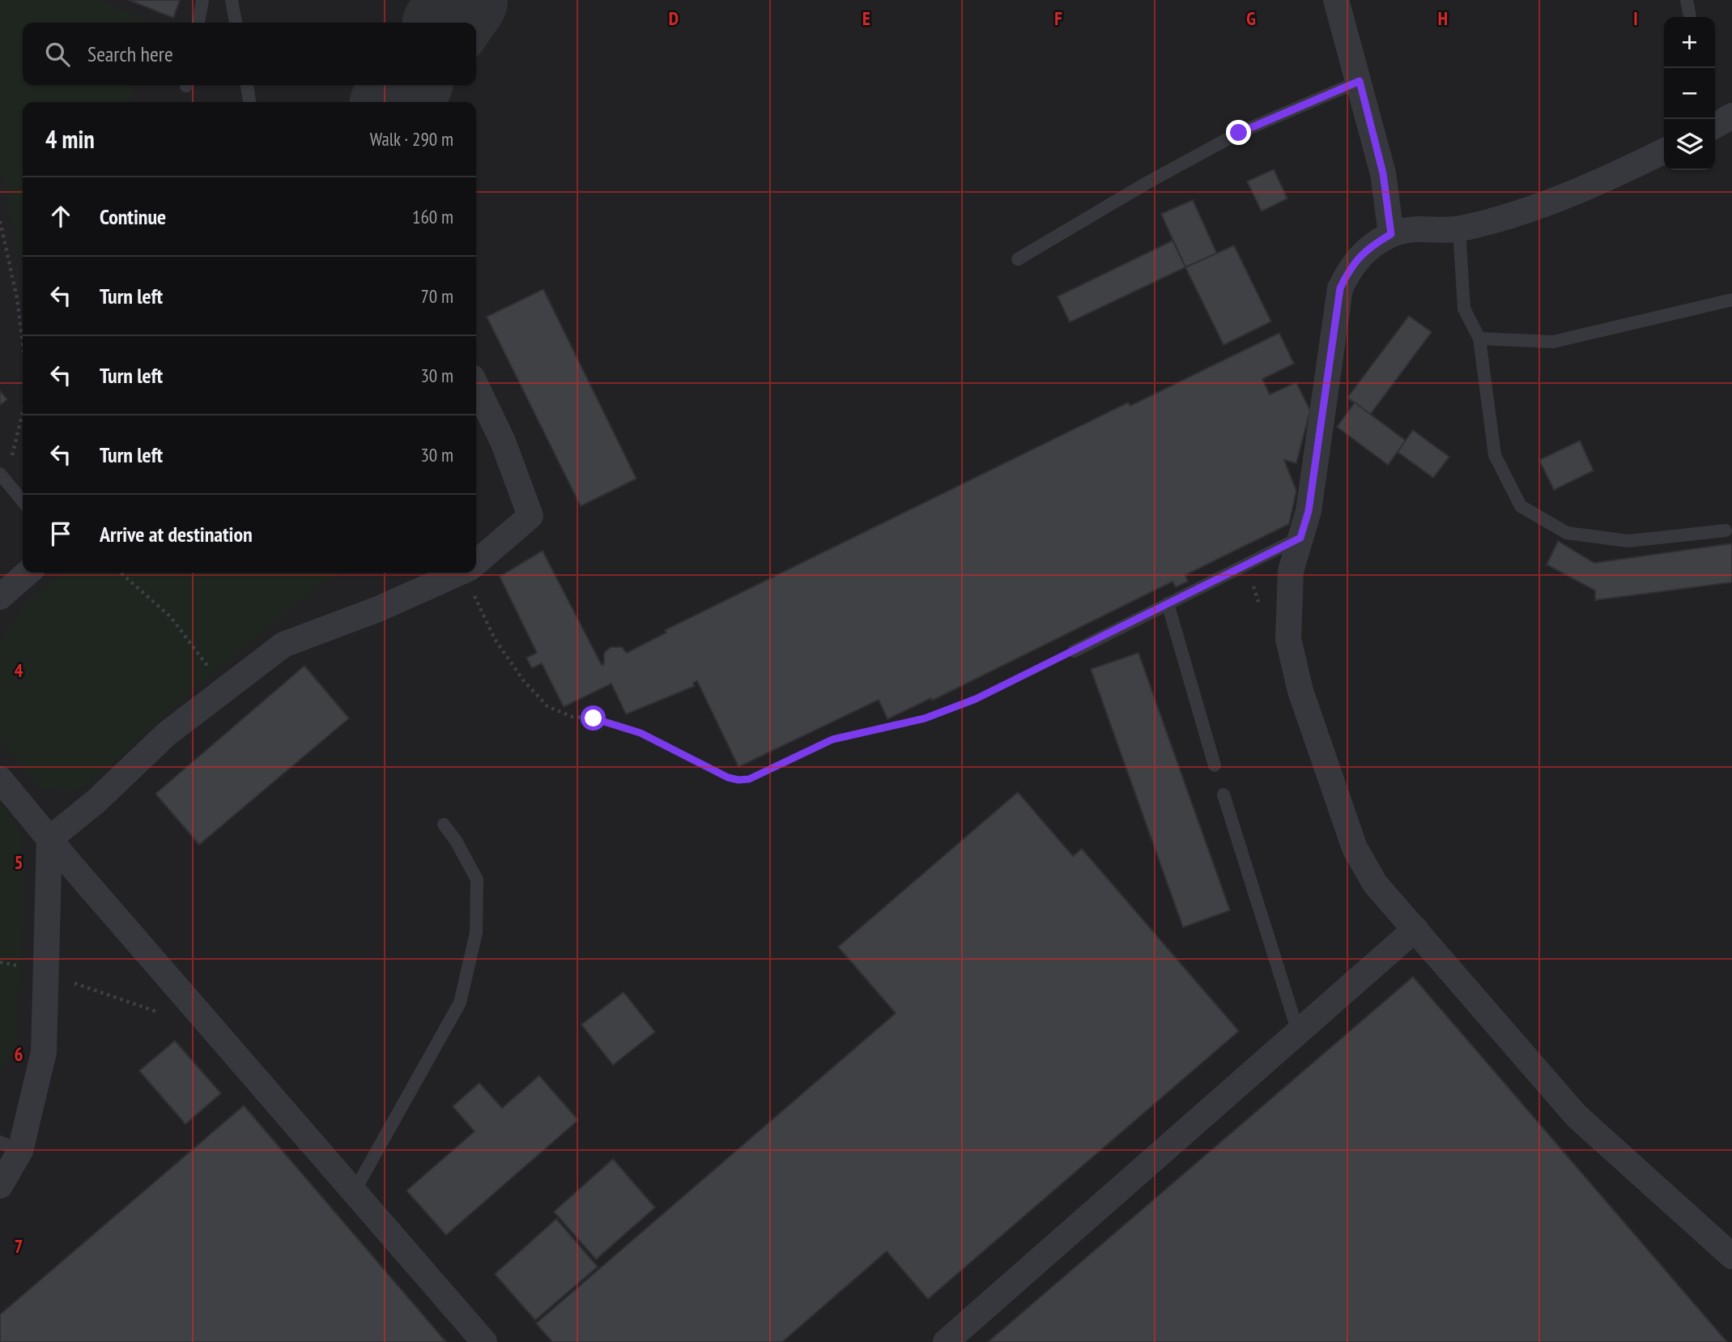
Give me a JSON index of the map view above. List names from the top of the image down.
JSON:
{
  "page": {
    "map_buttons": ["+", "−"],
    "search": "Search here",
    "heading": ["4 min", "Walk · 290 m"],
    "list": [
      ["Continue", "160 m"],
      ["Turn left", "70 m"],
      ["Turn left", "30 m"],
      ["Turn left", "30 m"],
      "Arrive at destination"
    ]
  },
  "grid": {
    "columns": [
      "D",
      "E",
      "F",
      "G",
      "H",
      "I"
    ],
    "rows": [
      "4",
      "5",
      "6",
      "7"
    ]
  }
}
